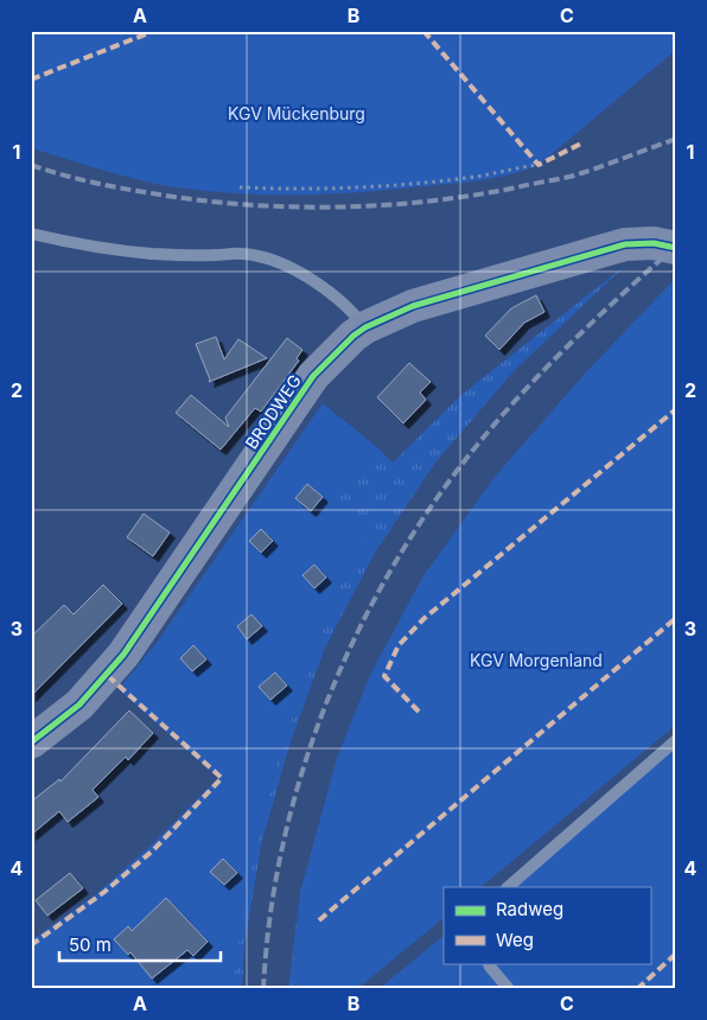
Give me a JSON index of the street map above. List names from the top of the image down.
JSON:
{
  "streets": {
    "street": ["BRODWEG"]
  },
  "parks": ["KGV Mückenburg", "KGV Morgenland"],
  "legend": ["Radweg", "Weg"],
  "scale_bar": "50 m",
  "grid": {
    "columns": ["A", "B", "C"],
    "rows": [
      "1",
      "2",
      "3",
      "4"
    ]
  }
}
